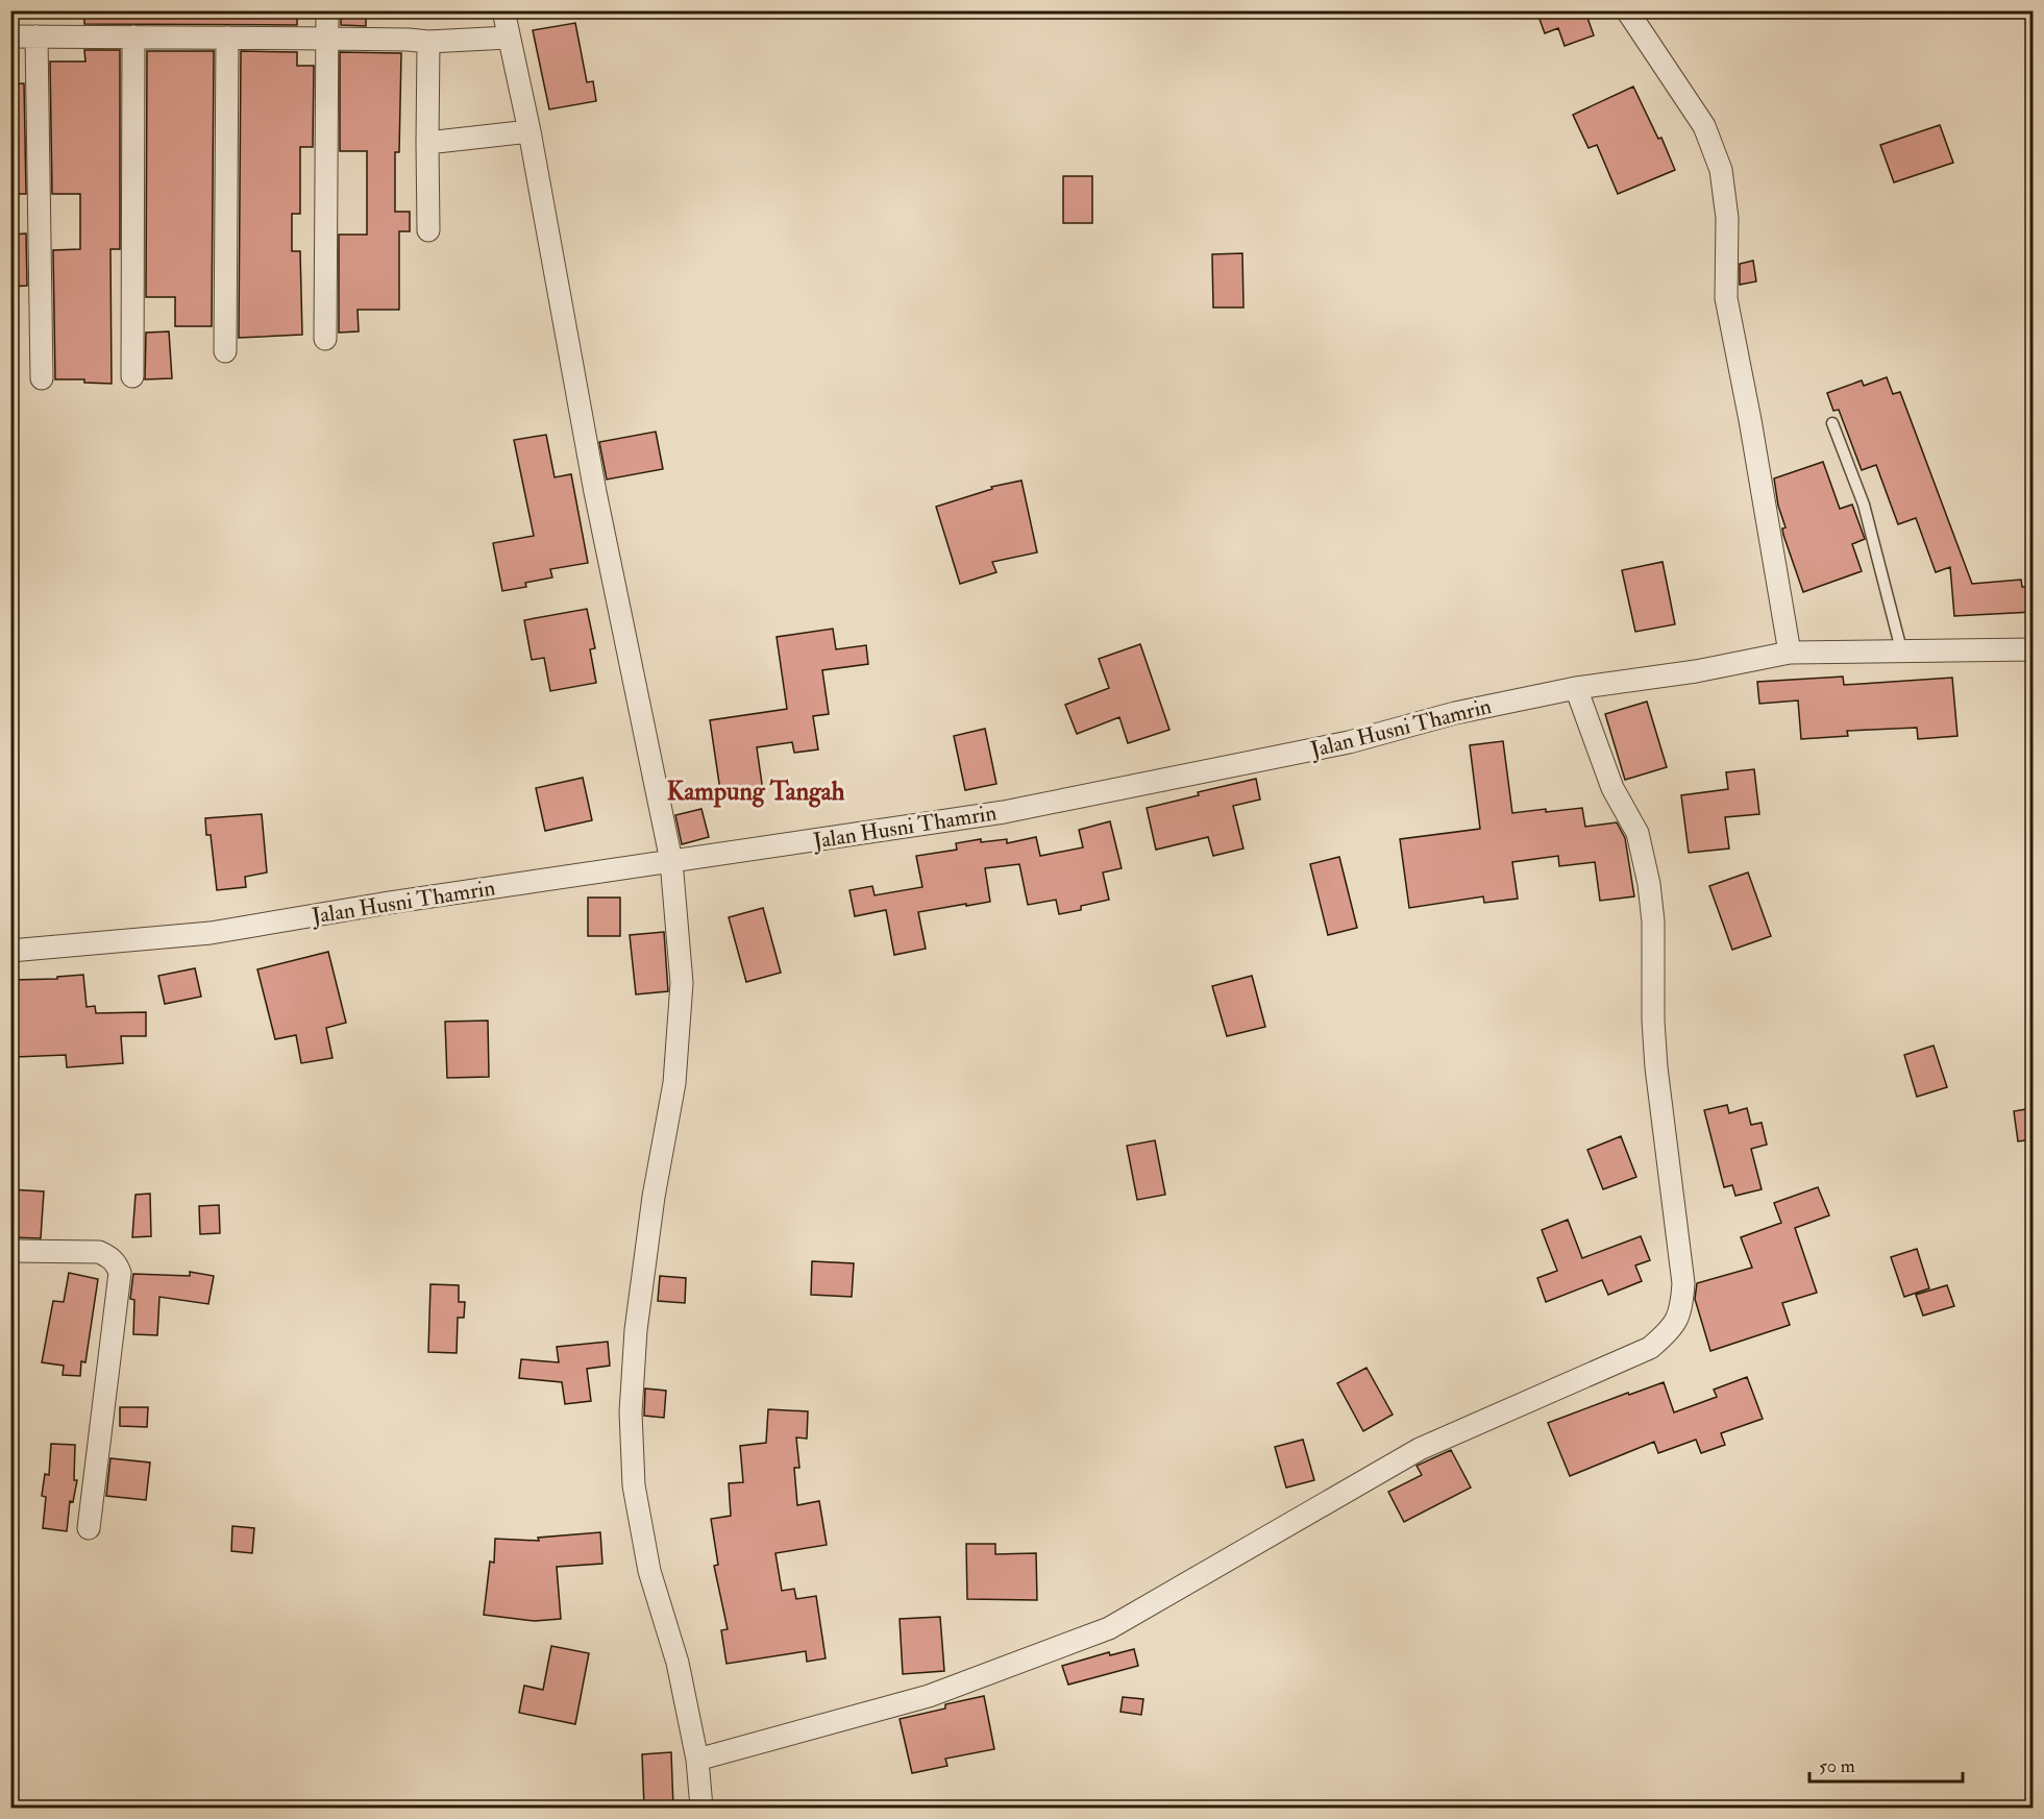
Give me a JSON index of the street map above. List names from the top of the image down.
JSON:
{
  "streets": {
    "street": ["Jalan Husni Thamrin"]
  },
  "districts": ["Kampung Tangah"],
  "scale_bar": "50 m"
}
